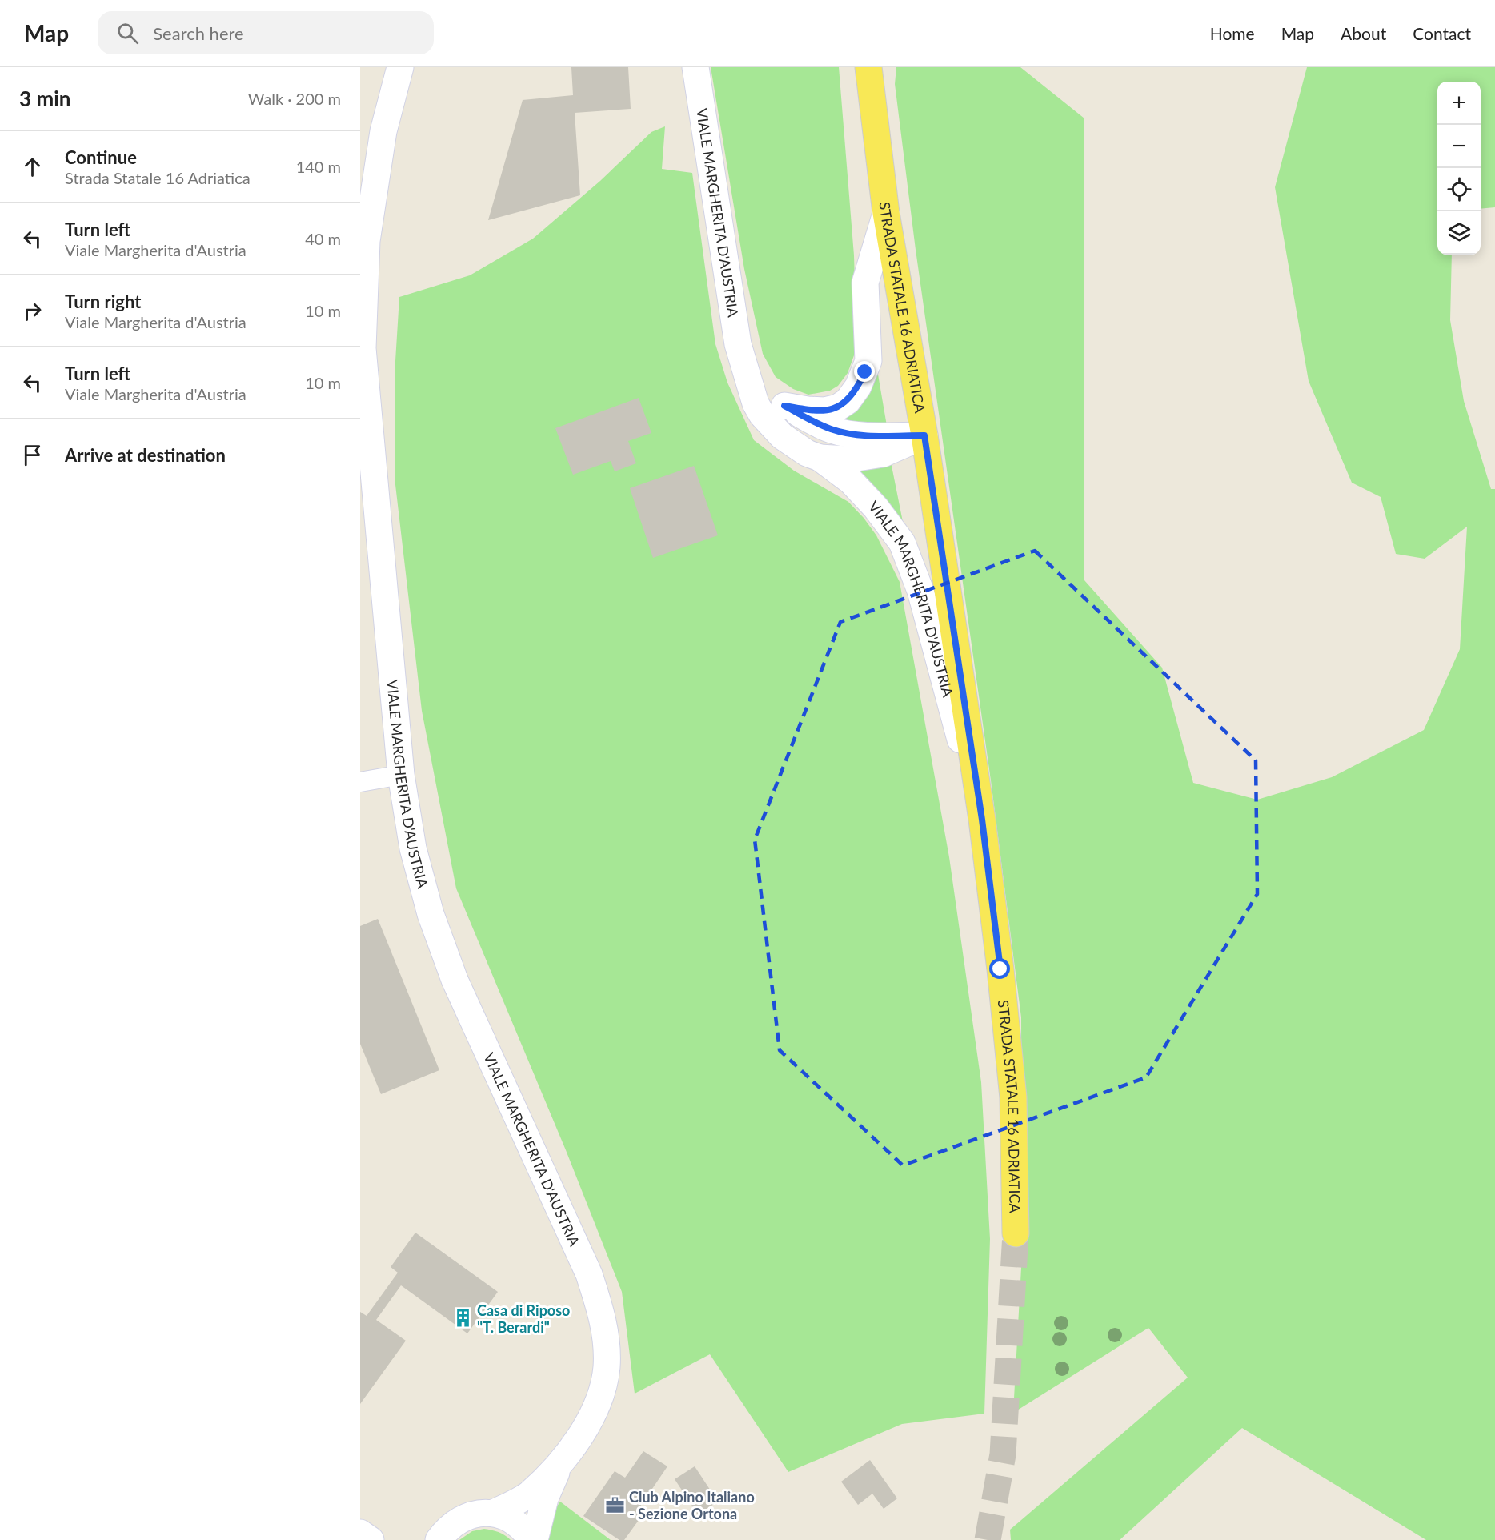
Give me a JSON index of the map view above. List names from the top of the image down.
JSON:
{
  "streets": {
    "main road": ["VIALE MARGHERITA D'AUSTRIA", "STRADA STATALE 16 ADRIATICA"]
  },
  "crossings": [
    ["VIALE MARGHERITA D'AUSTRIA", "STRADA STATALE 16 ADRIATICA"]
  ],
  "places": {
    "building": ["Casa di Riposo \"T. Berardi\""],
    "office": ["Club Alpino Italiano - Sezione Ortona"]
  },
  "page": {
    "header": "Map",
    "search": "Search here",
    "nav": [
      "Home",
      "Map",
      "About",
      "Contact"
    ],
    "heading": ["3 min", "Walk · 200 m"],
    "map_buttons": ["+", "−"],
    "list": [
      ["Continue", "Strada Statale 16 Adriatica", "140 m"],
      ["Turn left", "Viale Margherita d'Austria", "40 m"],
      ["Turn right", "Viale Margherita d'Austria", "10 m"],
      ["Turn left", "Viale Margherita d'Austria", "10 m"],
      "Arrive at destination"
    ]
  }
}
